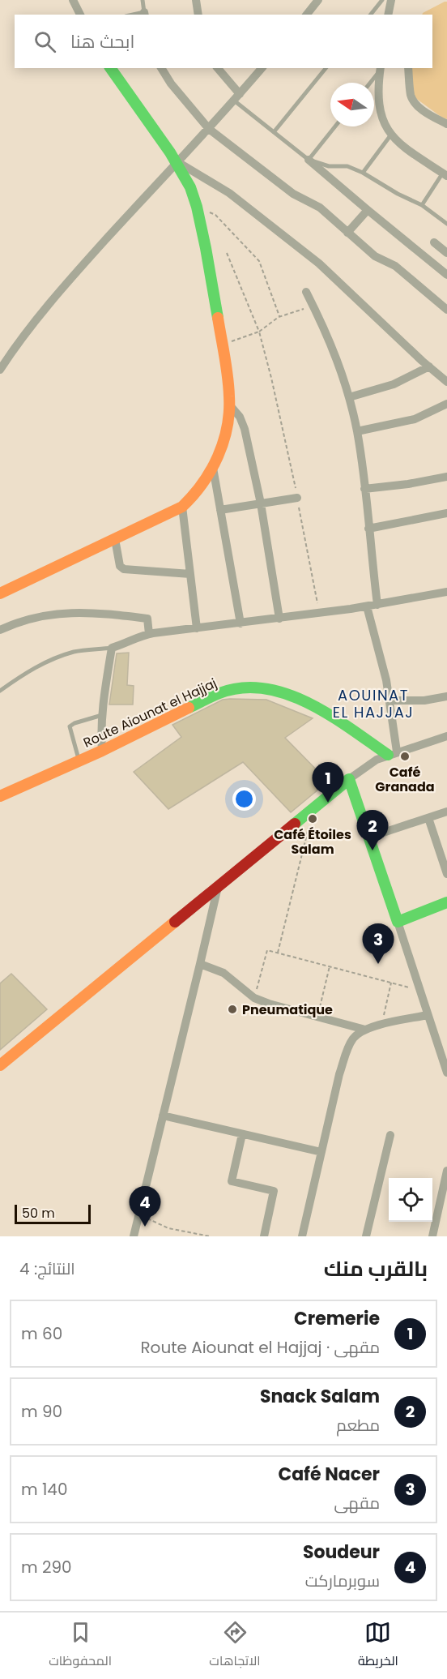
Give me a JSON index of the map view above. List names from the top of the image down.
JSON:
{
  "streets": {
    "street": ["Route Aiounat el Hajjaj"]
  },
  "districts": ["AOUINAT EL HAJJAJ"],
  "places": ["Café Granada", "Café Étoiles Salam", "Pneumatique"],
  "scale_bar": "50 m",
  "north": "left",
  "page": {
    "search": "ابحث هنا",
    "pins": [
      "1",
      "2",
      "3",
      "4"
    ],
    "scale": "50 m",
    "heading": ["بالقرب منك", "النتائج: 4"],
    "list": [
      {
        "mark": "1",
        "name": "Cremerie",
        "note": "مقهى · Route Aiounat el Hajjaj",
        "value": "60 m"
      },
      {
        "mark": "2",
        "name": "Snack Salam",
        "note": "مطعم",
        "value": "90 m"
      },
      {
        "mark": "3",
        "name": "Café Nacer",
        "note": "مقهى",
        "value": "140 m"
      },
      {
        "mark": "4",
        "name": "Soudeur",
        "note": "سوبرماركت",
        "value": "290 m"
      }
    ],
    "nav": ["الخريطة", "الاتجاهات", "المحفوظات"]
  }
}
